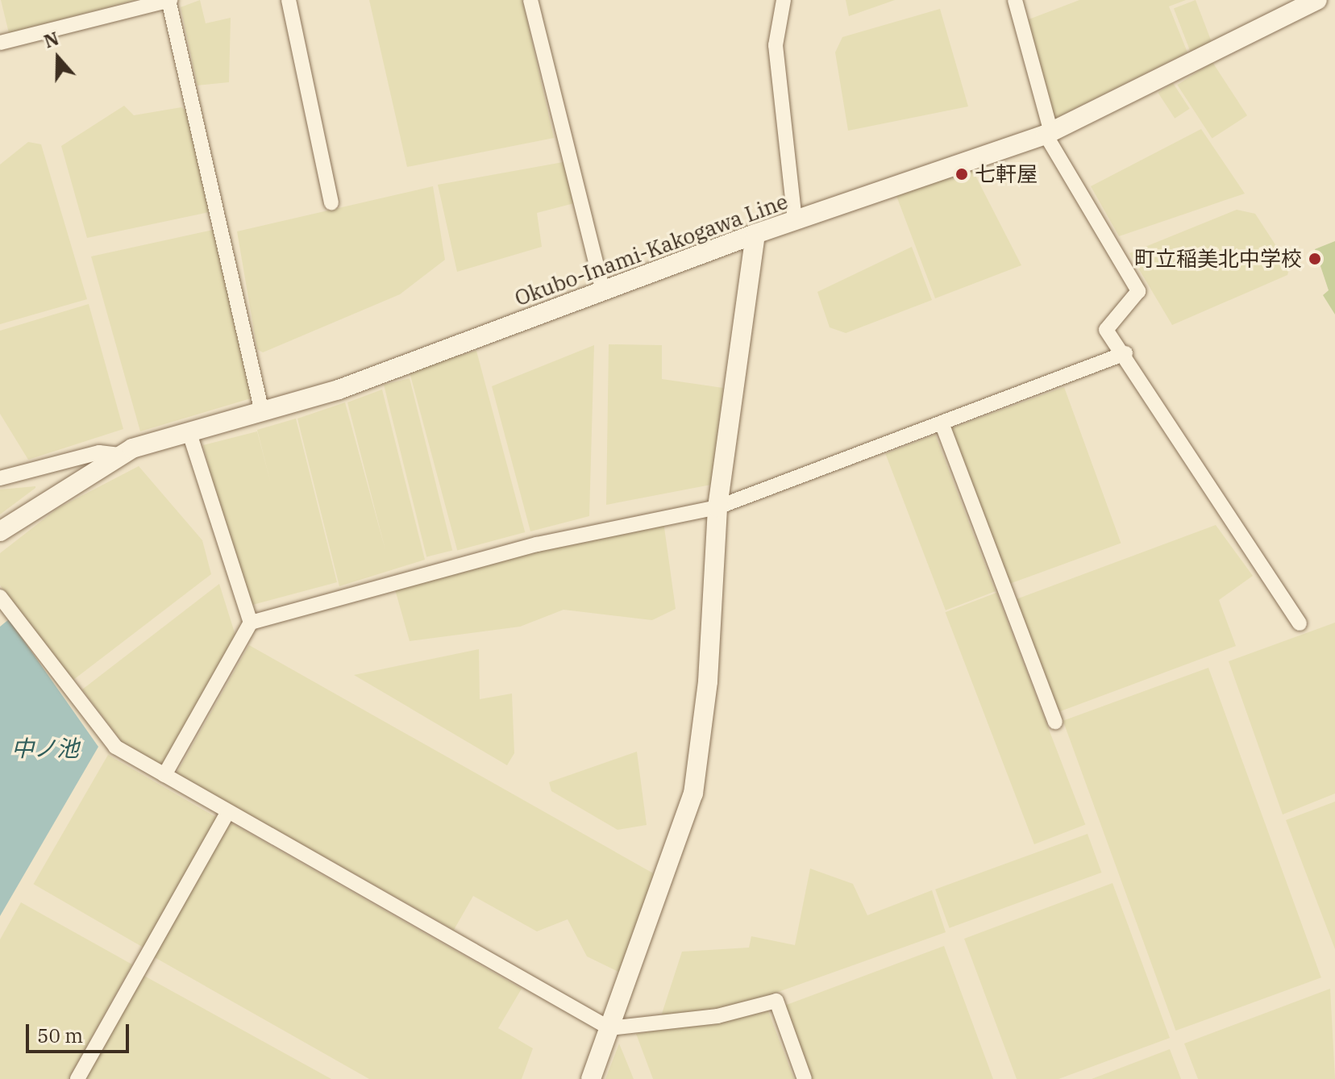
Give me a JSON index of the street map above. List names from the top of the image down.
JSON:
{
  "streets": {
    "main road": ["Okubo-Inami-Kakogawa Line"]
  },
  "water": ["中ノ池"],
  "places": ["七軒屋", "町立稲美北中学校"],
  "scale_bar": "50 m",
  "north": "top"
}
